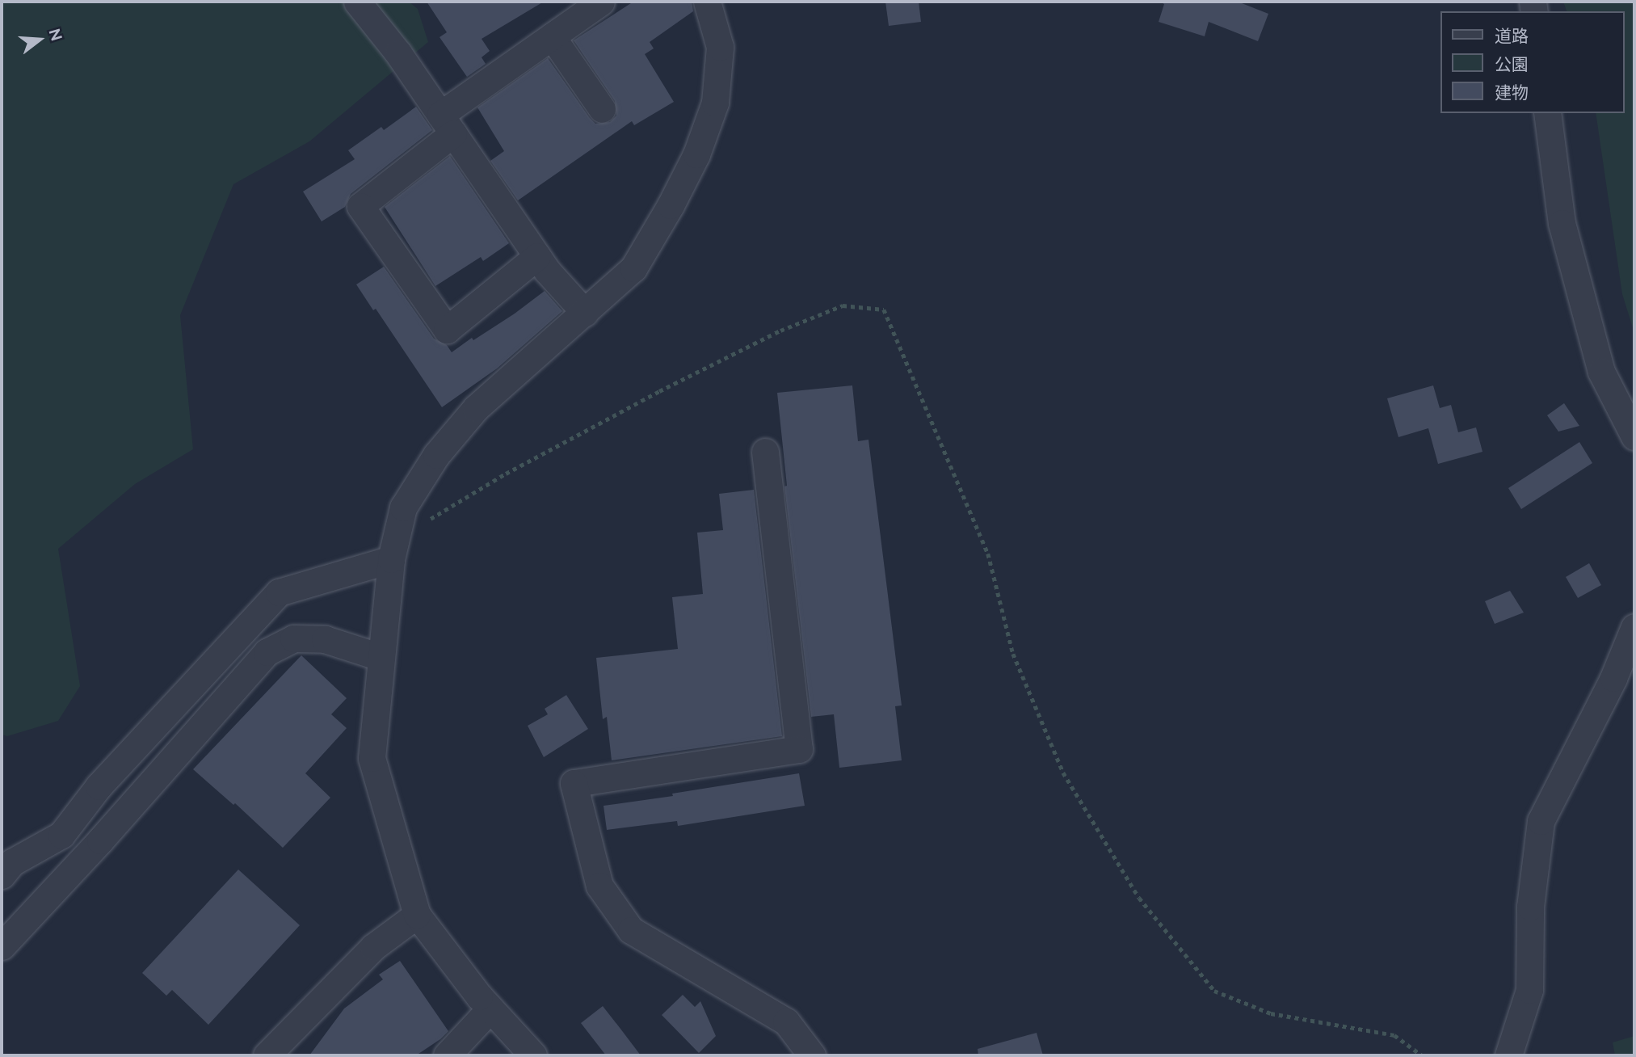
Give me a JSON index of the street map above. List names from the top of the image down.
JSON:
{
  "legend": ["道路", "公園", "建物"],
  "north": "right"
}
